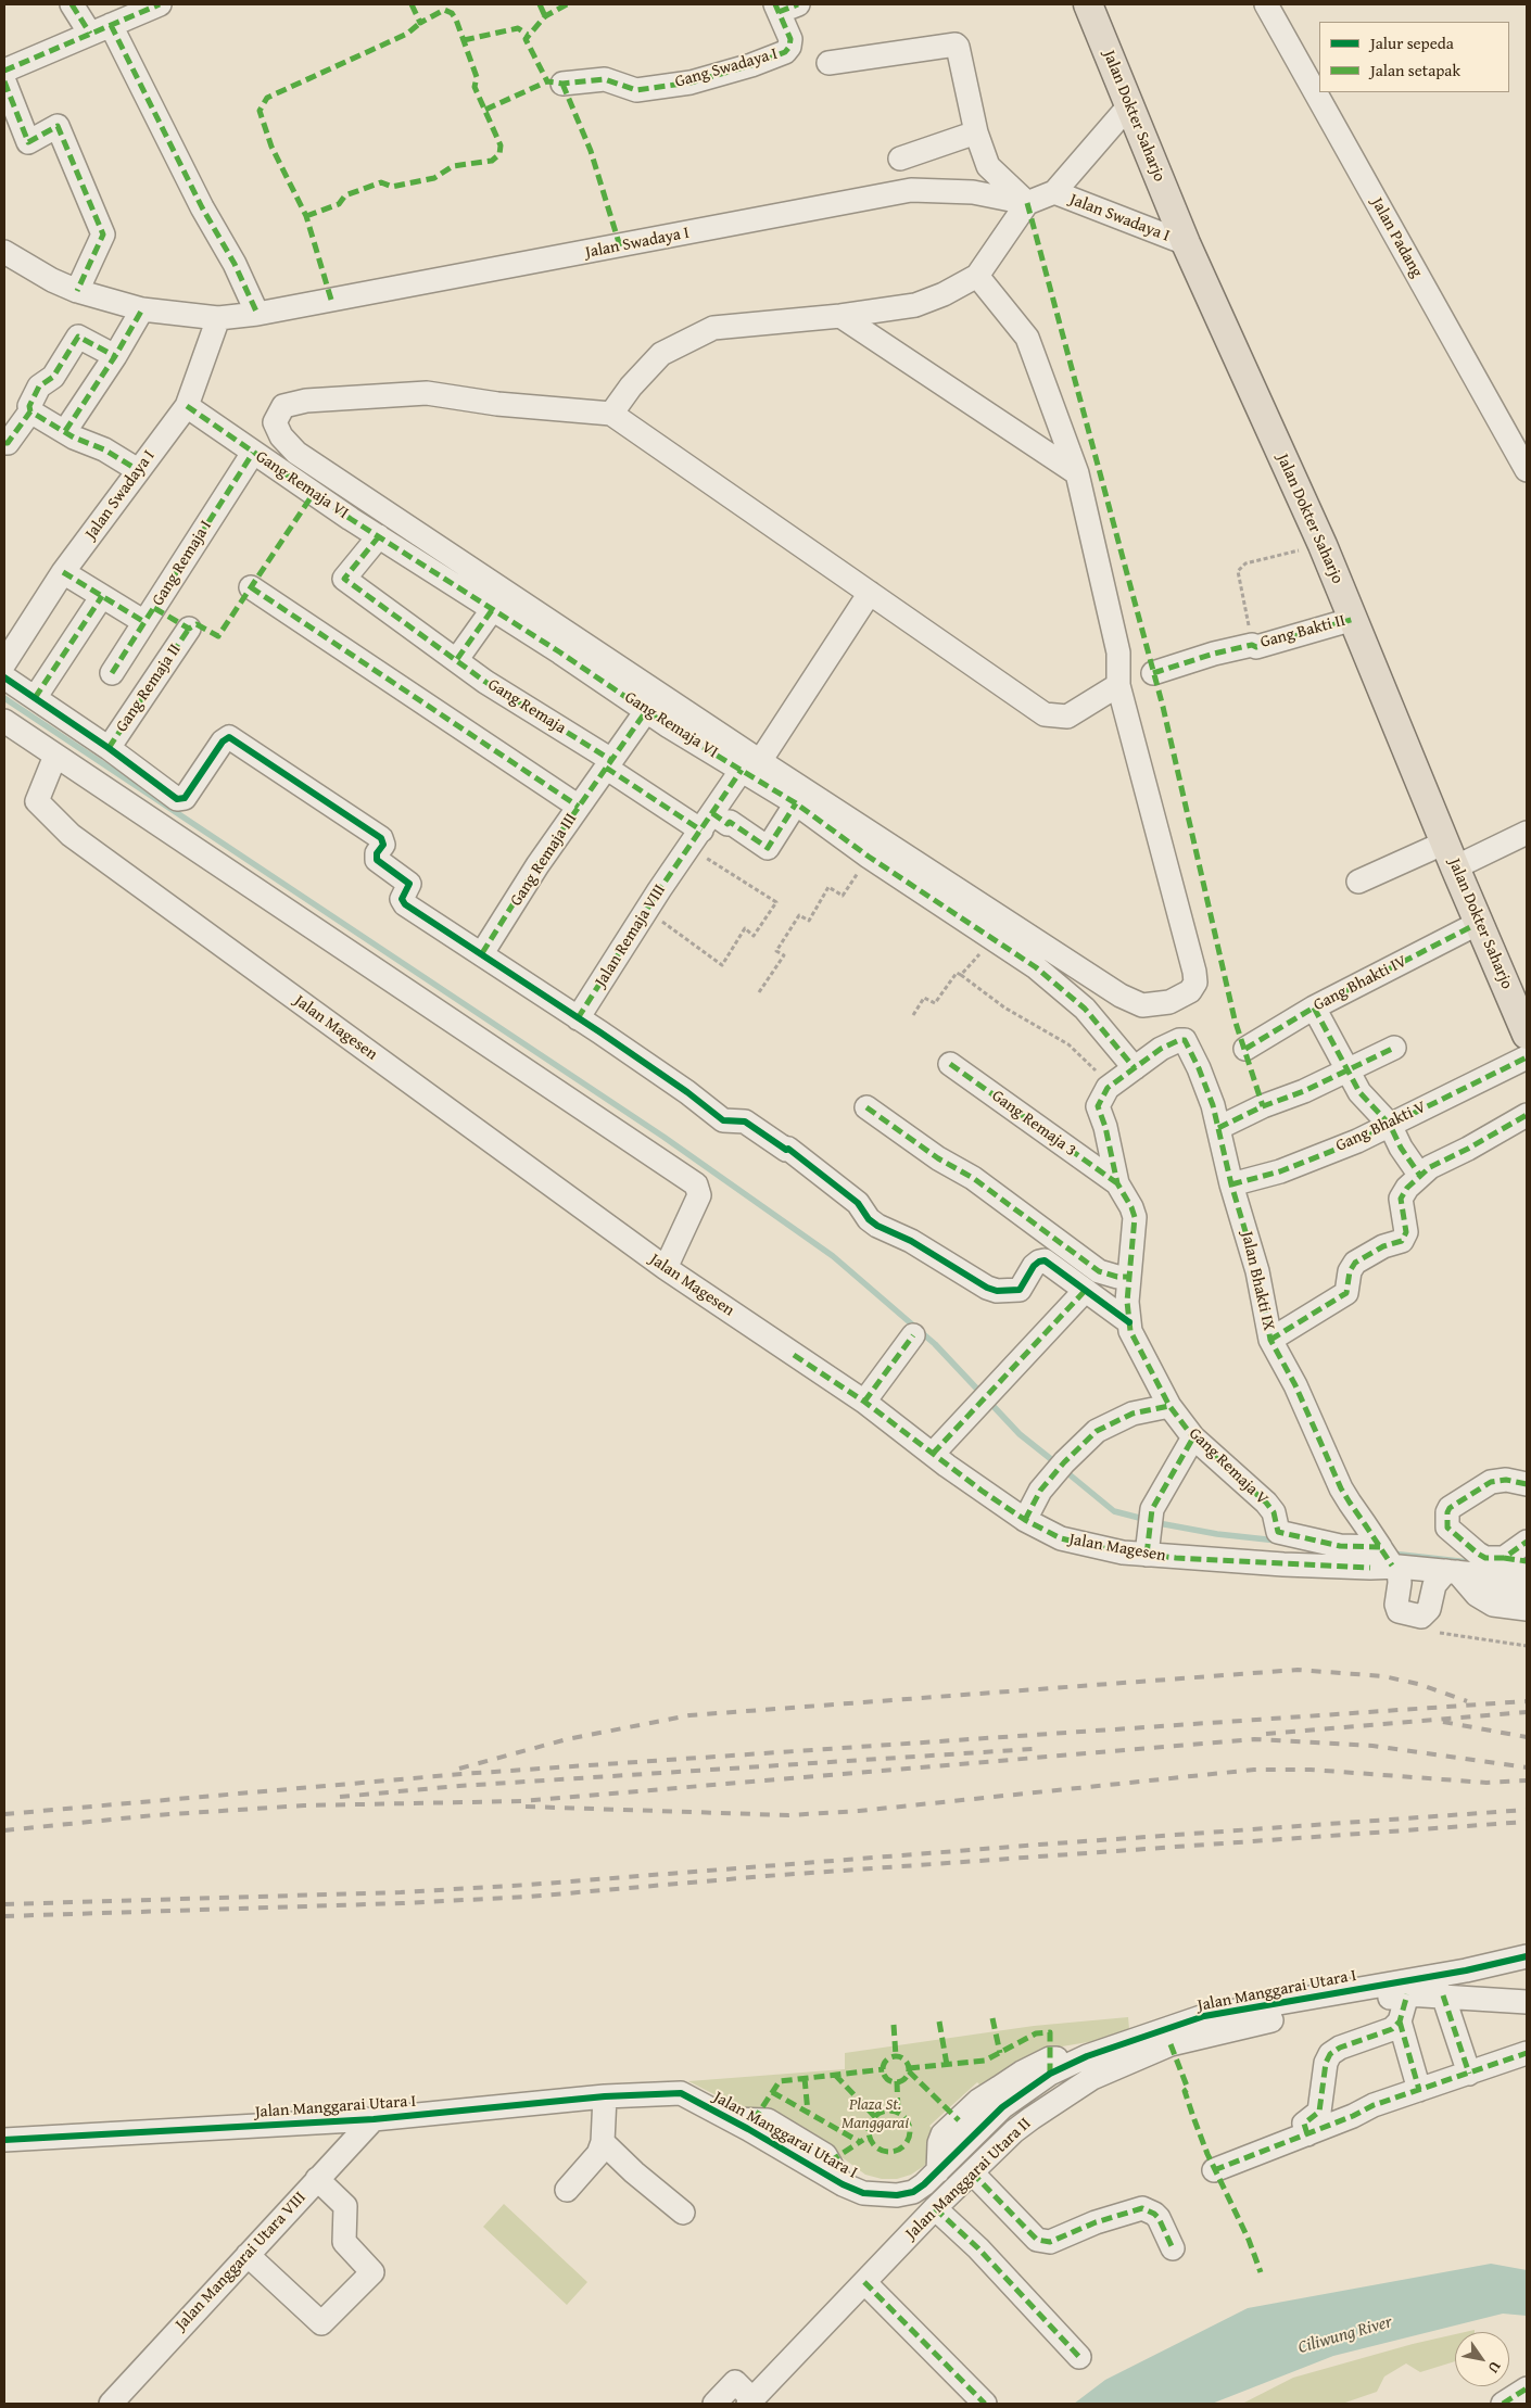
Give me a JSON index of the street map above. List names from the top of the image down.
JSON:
{
  "streets": {
    "main road": ["Jalan Dokter Saharjo"],
    "street": [
      "Gang Swadaya I",
      "Jalan Swadaya I",
      "Jalan Padang",
      "Gang Remaja VI",
      "Gang Remaja I",
      "Gang Bakti II",
      "Gang Remaja II",
      "Gang Remaja",
      "Gang Remaja III",
      "Jalan Remaja VIII",
      "Gang Bhakti IV",
      "Jalan Magesen",
      "Gang Remaja 3",
      "Gang Bhakti V",
      "Jalan Bhakti IX",
      "Gang Remaja V",
      "Jalan Manggarai Utara I",
      "Jalan Manggarai Utara II",
      "Jalan Manggarai Utara VIII"
    ]
  },
  "crossings": [
    ["Jalan Dokter Saharjo", "Jalan Swadaya I"],
    ["Jalan Dokter Saharjo", "Gang Bakti II"],
    ["Jalan Dokter Saharjo", "Gang Bhakti IV"],
    ["Jalan Swadaya I", "Gang Remaja VI"],
    ["Gang Remaja VI", "Gang Remaja I"],
    ["Gang Remaja VI", "Gang Remaja"],
    ["Gang Remaja VI", "Gang Remaja III"],
    ["Gang Remaja VI", "Jalan Remaja VIII"],
    ["Gang Remaja VI", "Jalan Bhakti IX"],
    ["Gang Remaja", "Gang Remaja III"],
    ["Gang Remaja", "Jalan Remaja VIII"],
    ["Jalan Magesen", "Jalan Bhakti IX"],
    ["Jalan Magesen", "Gang Remaja V"],
    ["Gang Remaja 3", "Gang Remaja V"],
    ["Gang Bhakti V", "Jalan Bhakti IX"],
    ["Jalan Bhakti IX", "Gang Remaja V"],
    ["Jalan Manggarai Utara I", "Jalan Manggarai Utara VIII"]
  ],
  "water": ["Ciliwung River"],
  "parks": ["Plaza St. Manggarai"],
  "legend": ["Jalur sepeda", "Jalan setapak"],
  "north": "bottom right"
}
